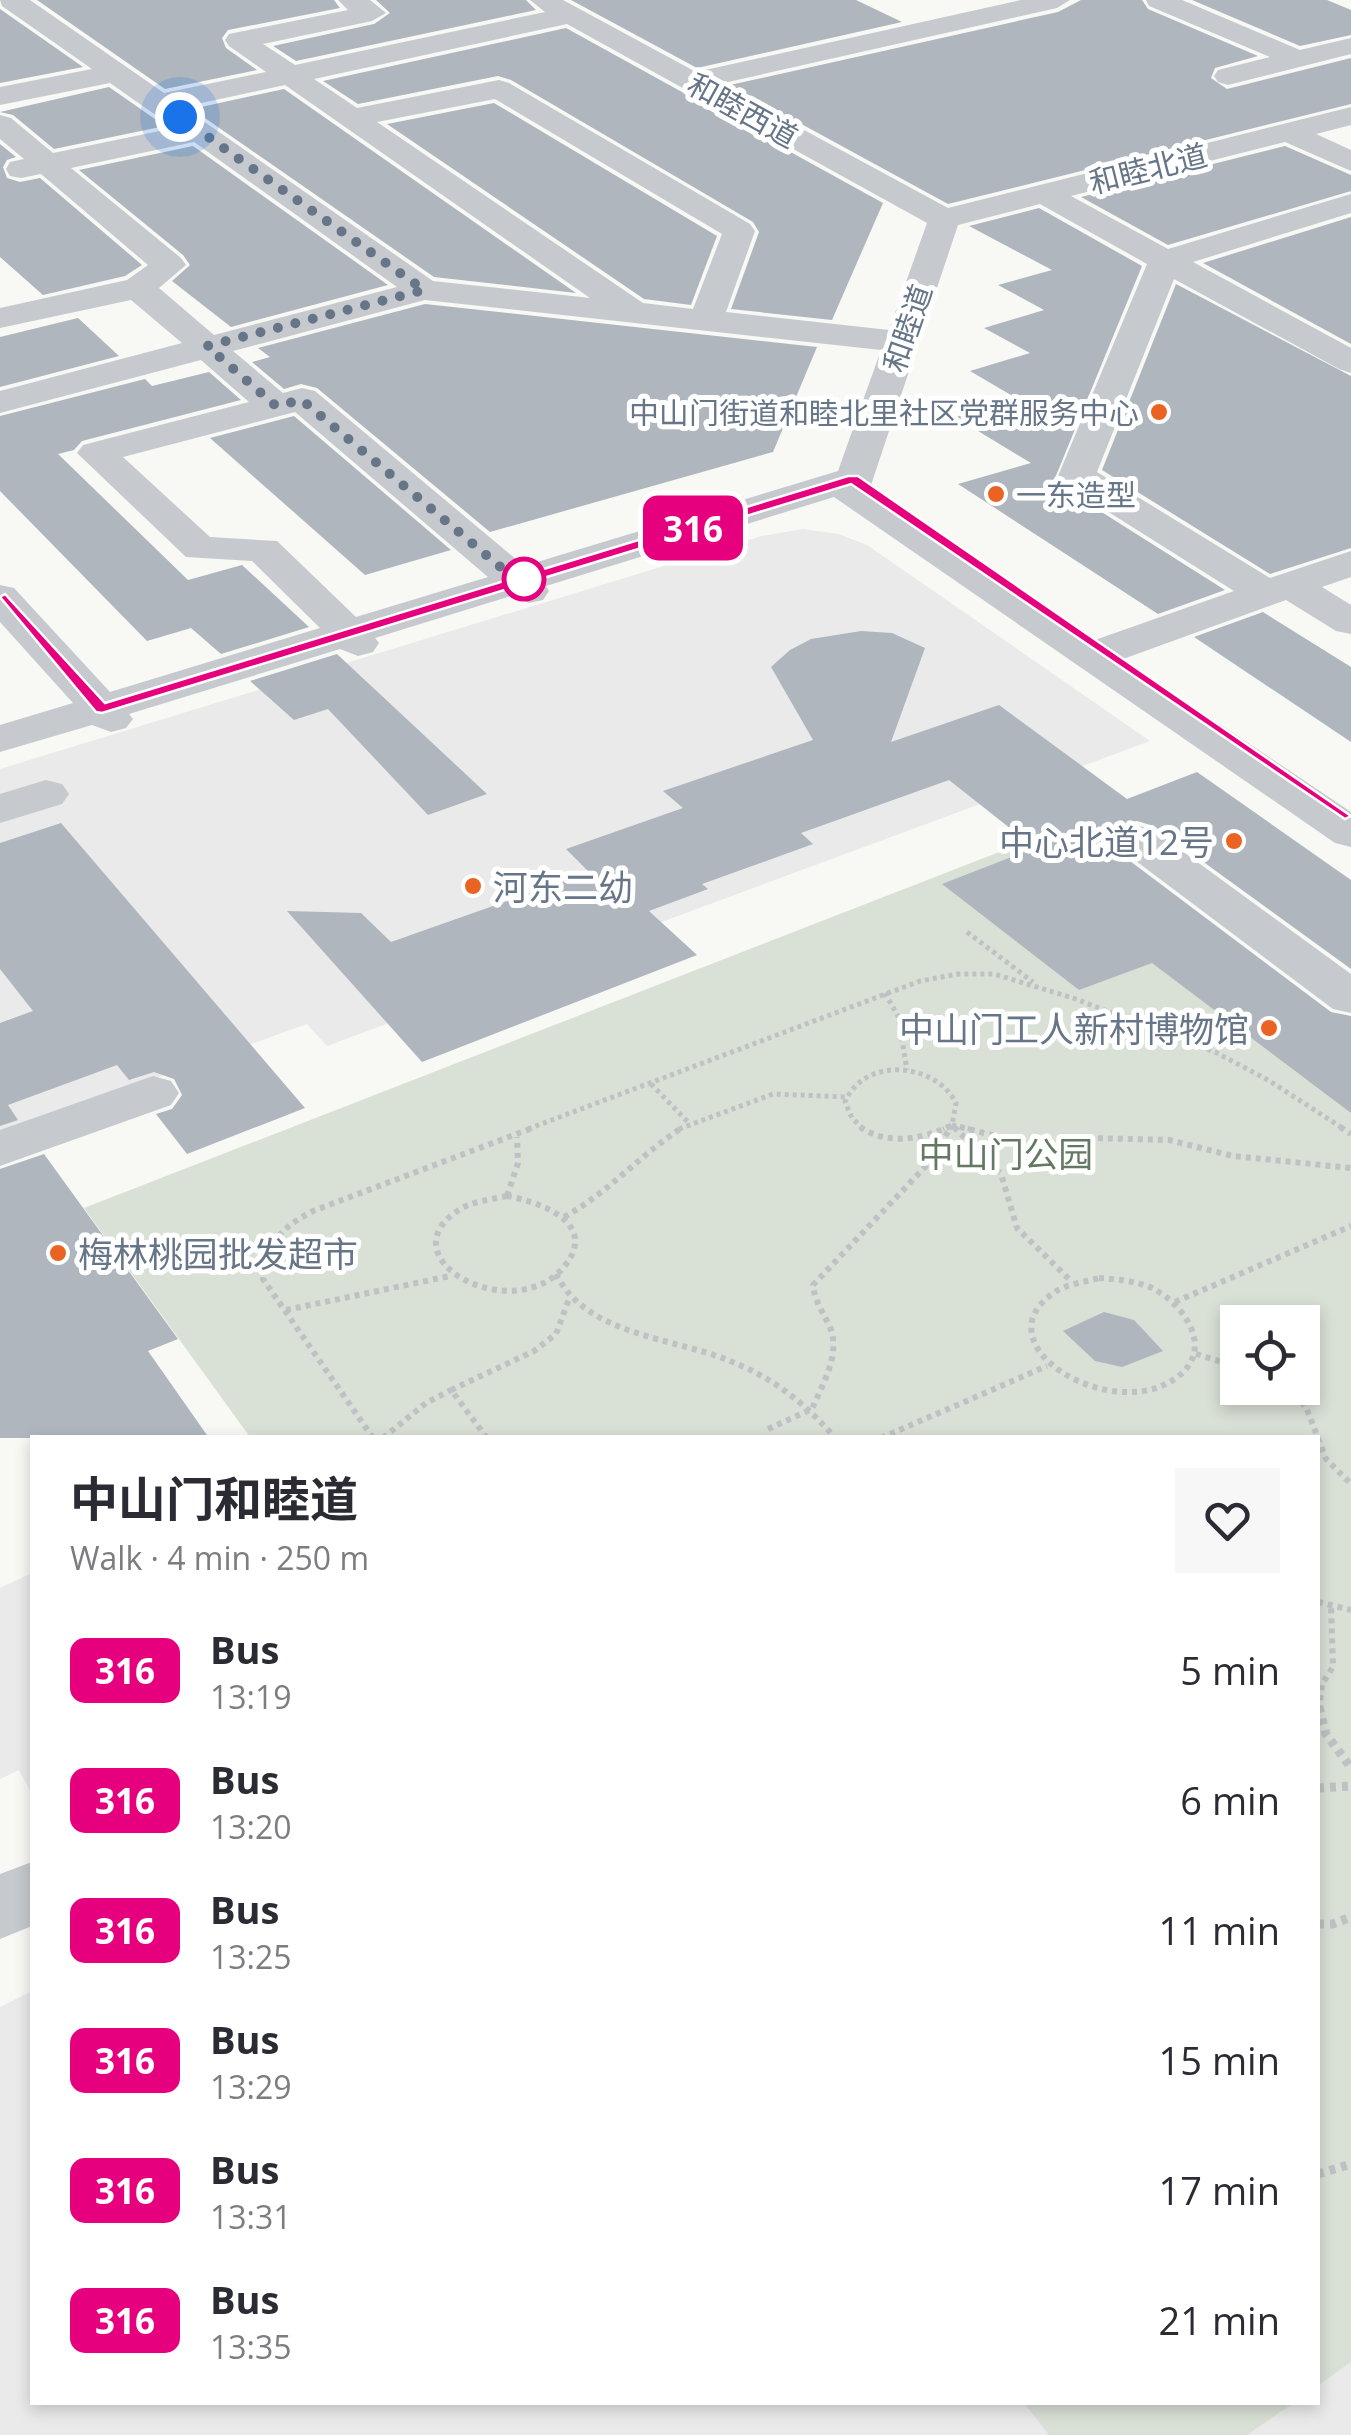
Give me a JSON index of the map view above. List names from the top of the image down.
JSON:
{
  "streets": {
    "street": ["和睦西道", "和睦北道", "和睦道"]
  },
  "crossings": [
    ["和睦西道", "和睦北道"],
    ["和睦西道", "和睦道"],
    ["和睦北道", "和睦道"]
  ],
  "parks": ["中山门公园"],
  "places": [
    "中山门街道和睦北里社区党群服务中心",
    "一东造型",
    "中心北道12号",
    "河东二幼",
    "中山门工人新村博物馆",
    "梅林桃园批发超市"
  ],
  "lines": ["bus line 316"],
  "page": {
    "on_map": "316",
    "heading": ["中山门和睦道", "Walk · 4 min · 250 m"],
    "list": [
      {
        "mark": "316",
        "name": "Bus",
        "note": "13:19",
        "value": "5 min"
      },
      {
        "mark": "316",
        "name": "Bus",
        "note": "13:20",
        "value": "6 min"
      },
      {
        "mark": "316",
        "name": "Bus",
        "note": "13:25",
        "value": "11 min"
      },
      {
        "mark": "316",
        "name": "Bus",
        "note": "13:29",
        "value": "15 min"
      },
      {
        "mark": "316",
        "name": "Bus",
        "note": "13:31",
        "value": "17 min"
      },
      {
        "mark": "316",
        "name": "Bus",
        "note": "13:35",
        "value": "21 min"
      }
    ]
  }
}
